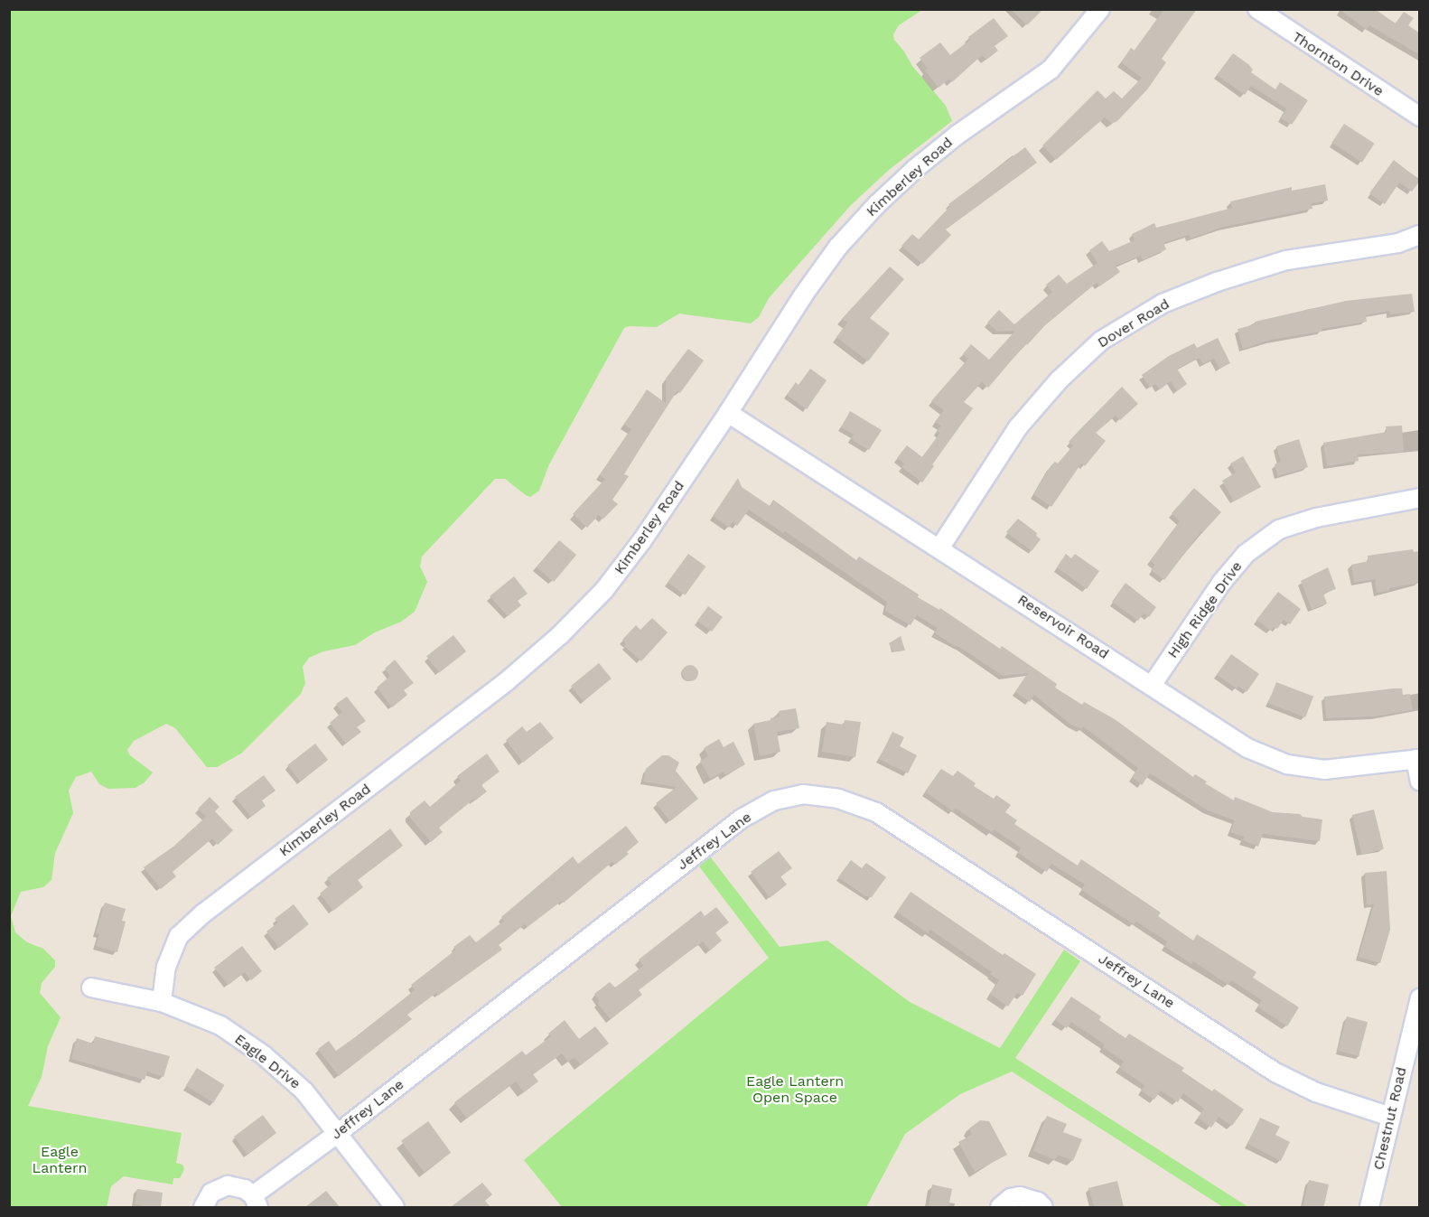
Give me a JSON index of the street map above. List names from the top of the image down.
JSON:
{
  "streets": {
    "street": [
      "Thornton Drive",
      "Kimberley Road",
      "Dover Road",
      "High Ridge Drive",
      "Reservoir Road",
      "Jeffrey Lane",
      "Eagle Drive",
      "Chestnut Road"
    ]
  },
  "crossings": [
    ["Kimberley Road", "Reservoir Road"],
    ["Kimberley Road", "Eagle Drive"],
    ["Dover Road", "Reservoir Road"],
    ["High Ridge Drive", "Reservoir Road"],
    ["Jeffrey Lane", "Eagle Drive"],
    ["Jeffrey Lane", "Chestnut Road"]
  ],
  "parks": ["Eagle Lantern Open Space", "Eagle Lantern"]
}
